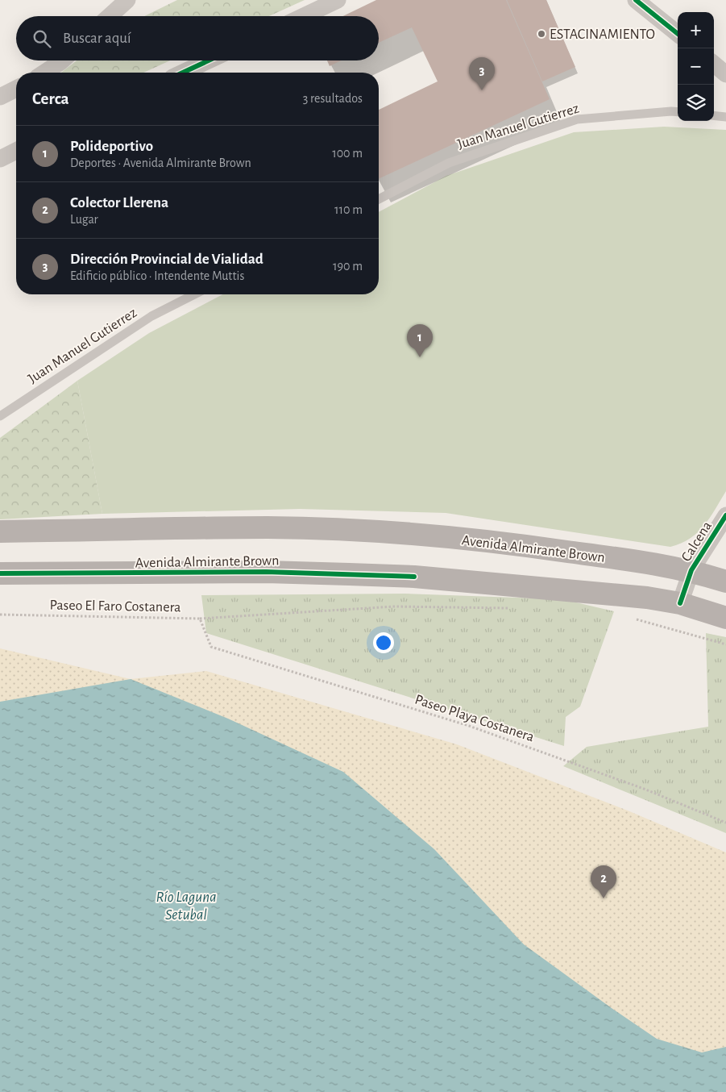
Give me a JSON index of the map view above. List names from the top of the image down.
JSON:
{
  "streets": {
    "main road": ["Avenida Almirante Brown"],
    "street": ["Calcena"],
    "lane": ["Juan Manuel Gutierrez"],
    "path": ["Paseo El Faro Costanera", "Paseo Playa Costanera"]
  },
  "crossings": [
    ["Calcena", "Avenida Almirante Brown"],
    ["Paseo El Faro Costanera", "Paseo Playa Costanera"]
  ],
  "water": ["Río Laguna Setubal"],
  "places": ["ESTACINAMIENTO"],
  "page": {
    "map_buttons": ["+", "−"],
    "search": "Buscar aquí",
    "pins": ["3", "1", "2"],
    "heading": ["Cerca", "3 resultados"],
    "list": [
      {
        "mark": "1",
        "name": "Polideportivo",
        "note": "Deportes · Avenida Almirante Brown",
        "value": "100 m"
      },
      {
        "mark": "2",
        "name": "Colector Llerena",
        "note": "Lugar",
        "value": "110 m"
      },
      {
        "mark": "3",
        "name": "Dirección Provincial de Vialidad",
        "note": "Edificio público · Intendente Muttis",
        "value": "190 m"
      }
    ]
  }
}
